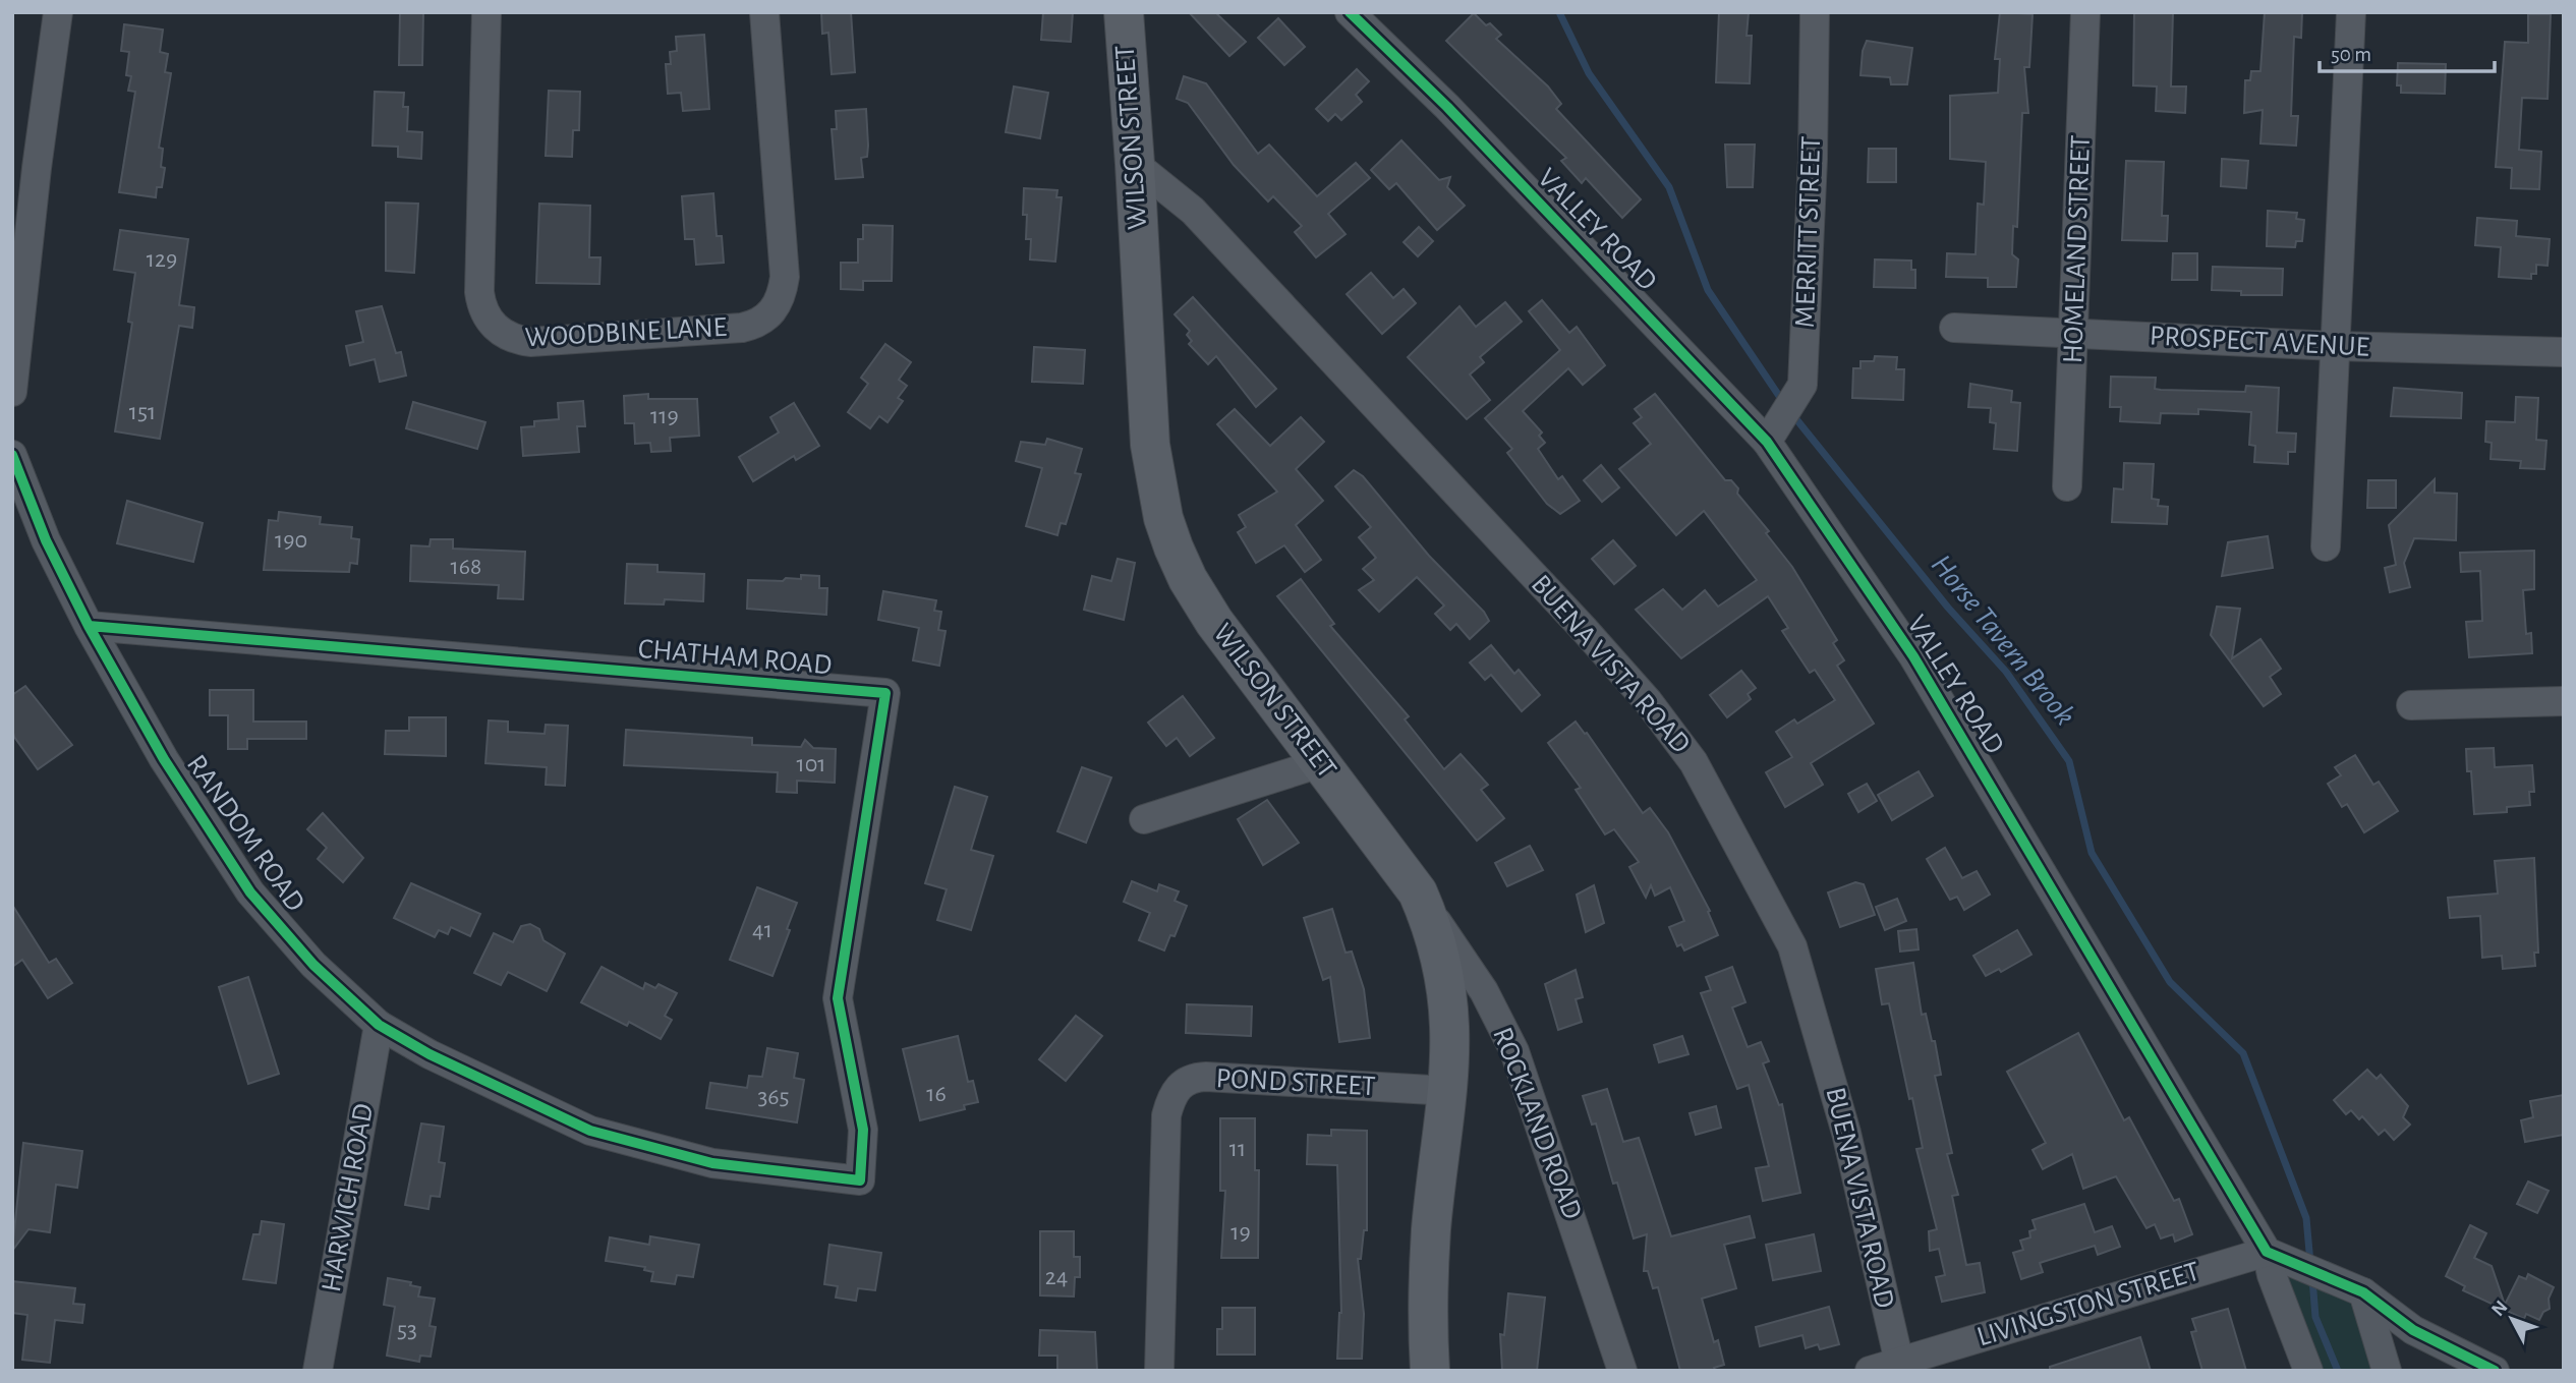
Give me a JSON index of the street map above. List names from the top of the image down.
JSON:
{
  "streets": {
    "main road": ["WILSON STREET"],
    "street": [
      "VALLEY ROAD",
      "MERRITT STREET",
      "HOMELAND STREET",
      "WOODBINE LANE",
      "PROSPECT AVENUE",
      "CHATHAM ROAD",
      "BUENA VISTA ROAD",
      "RANDOM ROAD",
      "POND STREET",
      "ROCKLAND ROAD",
      "HARWICH ROAD",
      "LIVINGSTON STREET"
    ]
  },
  "crossings": [
    ["WILSON STREET", "BUENA VISTA ROAD"],
    ["WILSON STREET", "POND STREET"],
    ["WILSON STREET", "ROCKLAND ROAD"],
    ["VALLEY ROAD", "MERRITT STREET"],
    ["VALLEY ROAD", "LIVINGSTON STREET"],
    ["HOMELAND STREET", "PROSPECT AVENUE"],
    ["CHATHAM ROAD", "RANDOM ROAD"],
    ["BUENA VISTA ROAD", "LIVINGSTON STREET"],
    ["RANDOM ROAD", "HARWICH ROAD"]
  ],
  "water": ["Horse Tavern Brook"],
  "house_numbers": [
    "129",
    "151",
    "119",
    "190",
    "168",
    "101",
    "41",
    "16",
    "365",
    "11",
    "19",
    "24",
    "53"
  ],
  "scale_bar": "50 m",
  "north": "top left"
}
